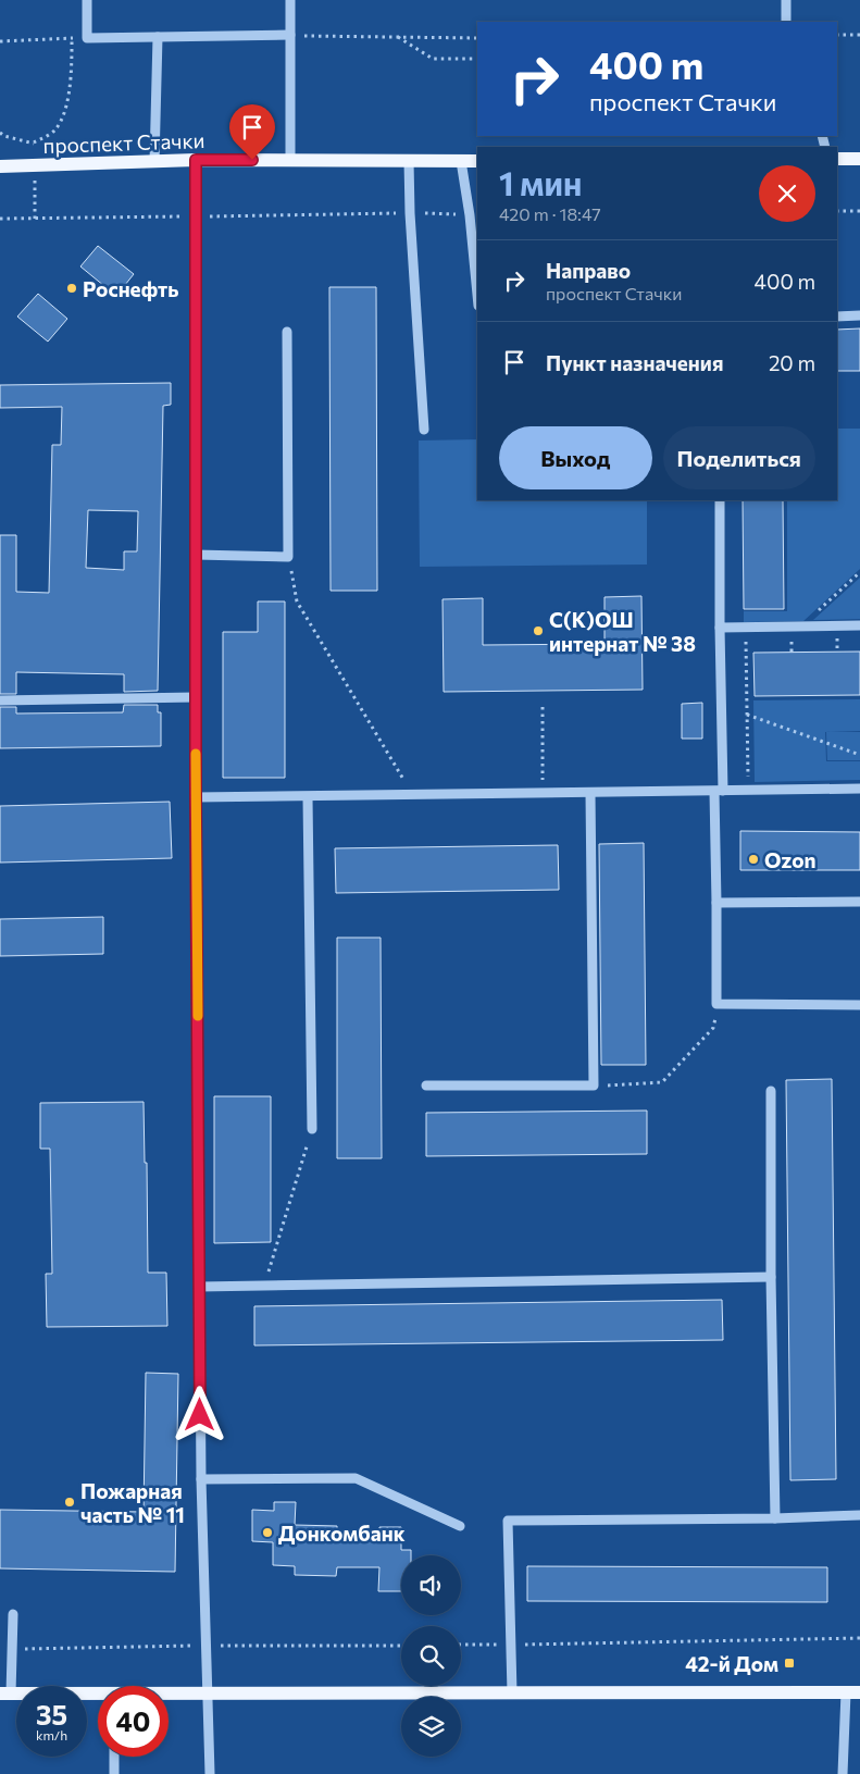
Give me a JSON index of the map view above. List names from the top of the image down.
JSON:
{
  "streets": {
    "main road": ["проспект Стачки"]
  },
  "places": {
    "other": [
      "Роснефть",
      "С(К)ОШ интернат № 38",
      "Ozon",
      "Пожарная часть № 11",
      "Донкомбанк"
    ],
    "transit": ["42-й Дом"]
  },
  "page": {
    "turn": ["400 m", "проспект Стачки"],
    "heading": ["1 мин", "420 m · 18:47"],
    "list": [
      {
        "name": "Направо",
        "note": "проспект Стачки",
        "value": "400 m"
      },
      {
        "name": "Пункт назначения",
        "value": "20 m"
      }
    ],
    "buttons": ["Выход", "Поделиться"],
    "speed": "35 km/h",
    "limit": "40"
  }
}
